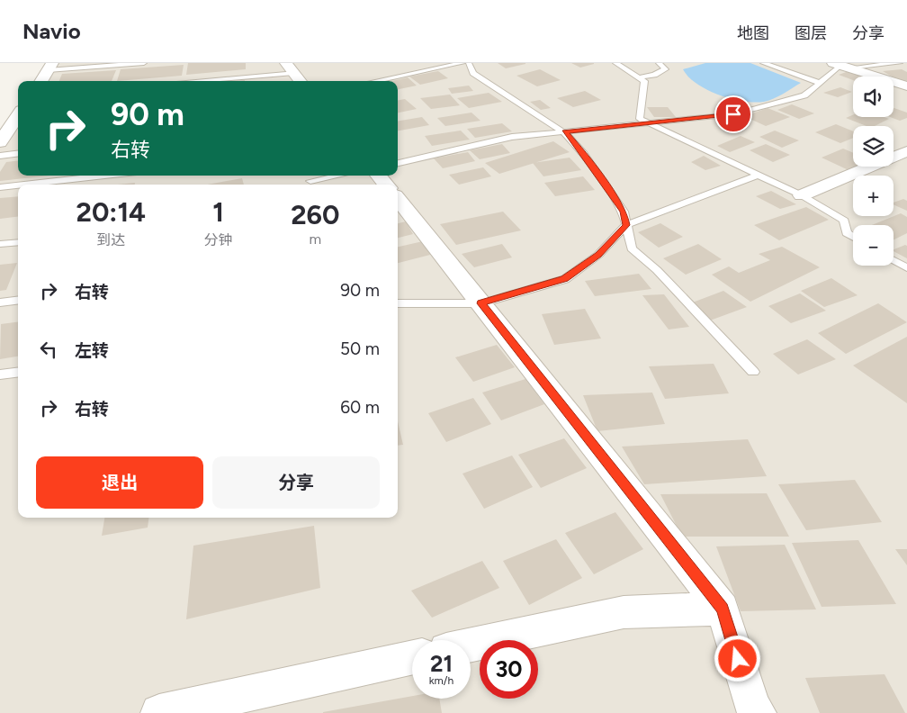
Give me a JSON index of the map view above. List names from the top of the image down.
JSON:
{
  "page": {
    "header": "Navio",
    "nav": ["地图", "图层", "分享"],
    "map_buttons": ["+", "−"],
    "turn": ["90 m", "右转"],
    "eta": [
      "20:14",
      "到达",
      "1",
      "分钟",
      "260",
      "m"
    ],
    "list": [
      {
        "name": "右转",
        "value": "90 m"
      },
      {
        "name": "左转",
        "value": "50 m"
      },
      {
        "name": "右转",
        "value": "60 m"
      }
    ],
    "buttons": ["退出", "分享"],
    "speed": "21 km/h",
    "limit": "30"
  }
}
